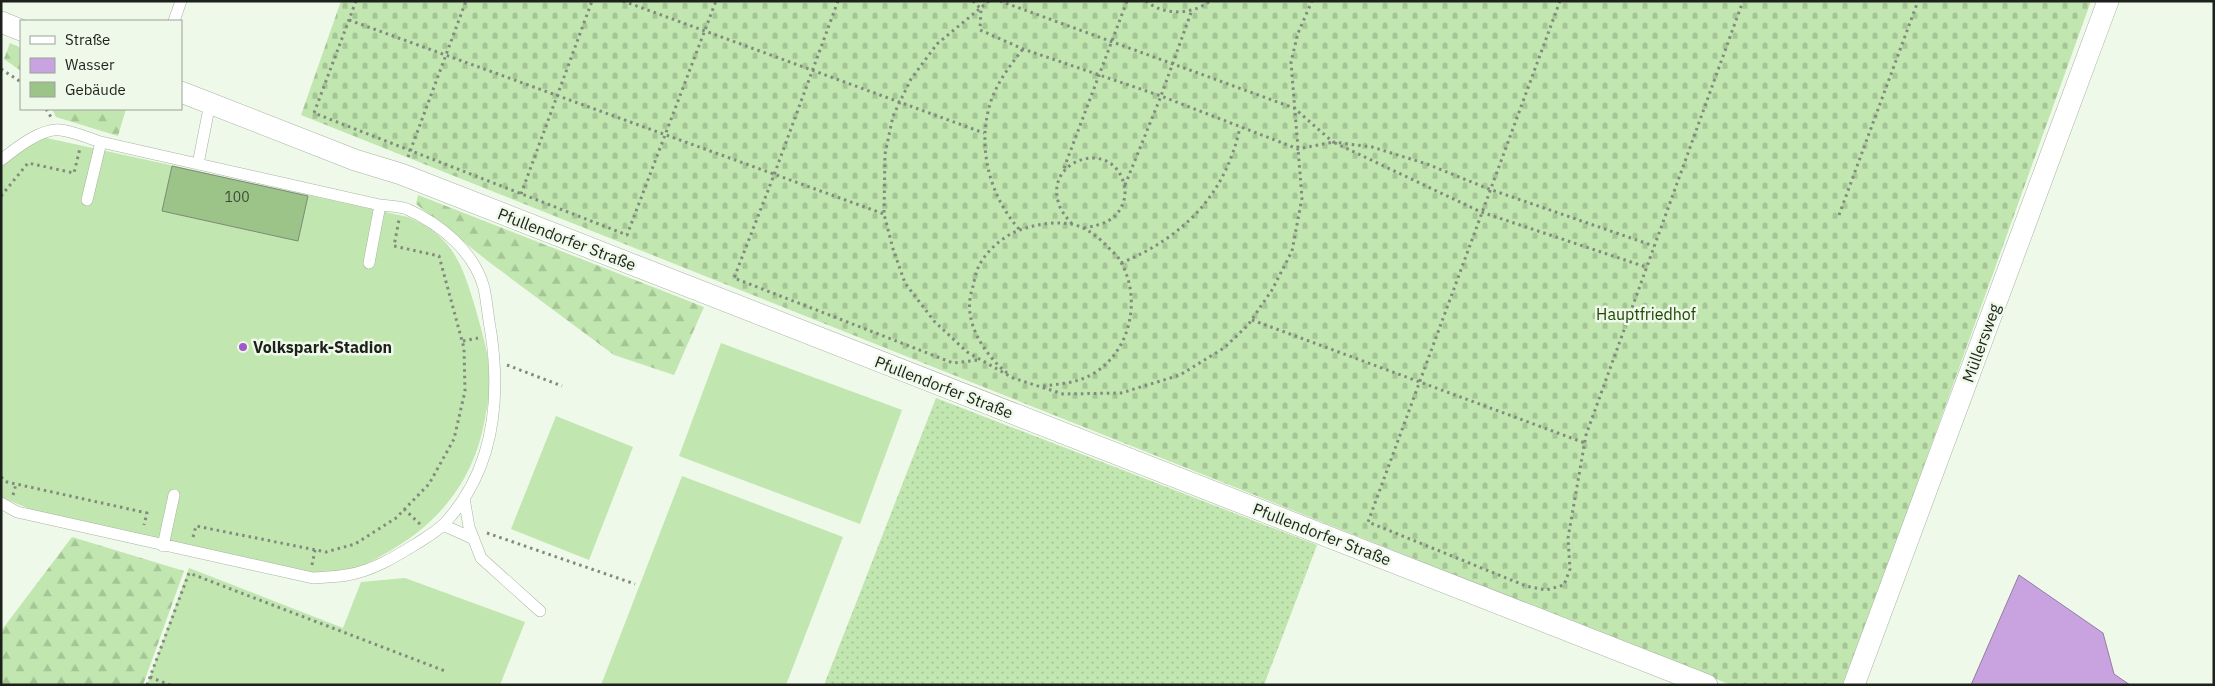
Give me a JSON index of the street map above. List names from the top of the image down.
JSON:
{
  "streets": {
    "street": ["Pfullendorfer Straße", "Müllersweg"]
  },
  "parks": ["Hauptfriedhof"],
  "places": ["Volkspark-Stadion"],
  "house_numbers": ["100"],
  "legend": ["Straße", "Wasser", "Gebäude"]
}
